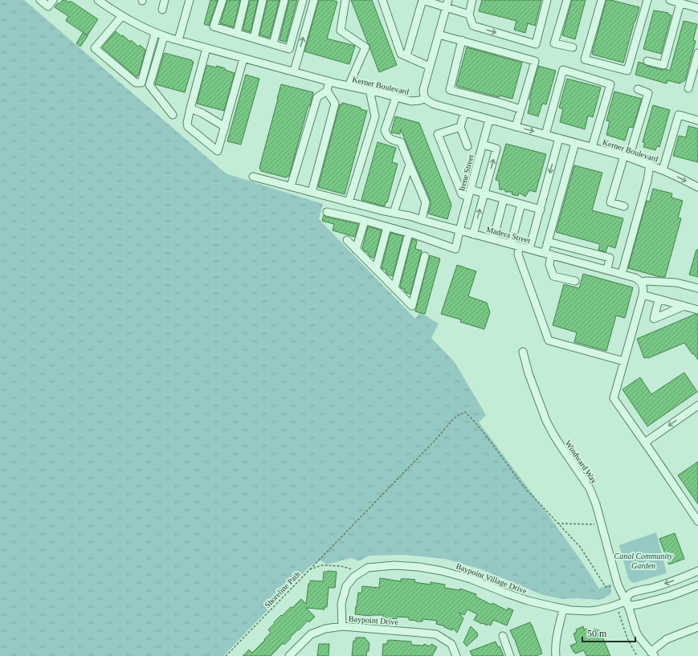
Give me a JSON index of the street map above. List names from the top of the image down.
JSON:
{
  "streets": {
    "street": [
      "Kerner Boulevard",
      "Irene Street",
      "Madera Street",
      "Windward Way",
      "Baypoint Village Drive",
      "Baypoint Drive"
    ],
    "path": ["Shoreline Path"]
  },
  "crossings": [
    ["Kerner Boulevard", "Irene Street"],
    ["Irene Street", "Madera Street"],
    ["Windward Way", "Baypoint Village Drive"],
    ["Baypoint Village Drive", "Shoreline Path"],
    ["Baypoint Village Drive", "Baypoint Drive"]
  ],
  "parks": ["Canal Community Garden"],
  "scale_bar": "50 m"
}
